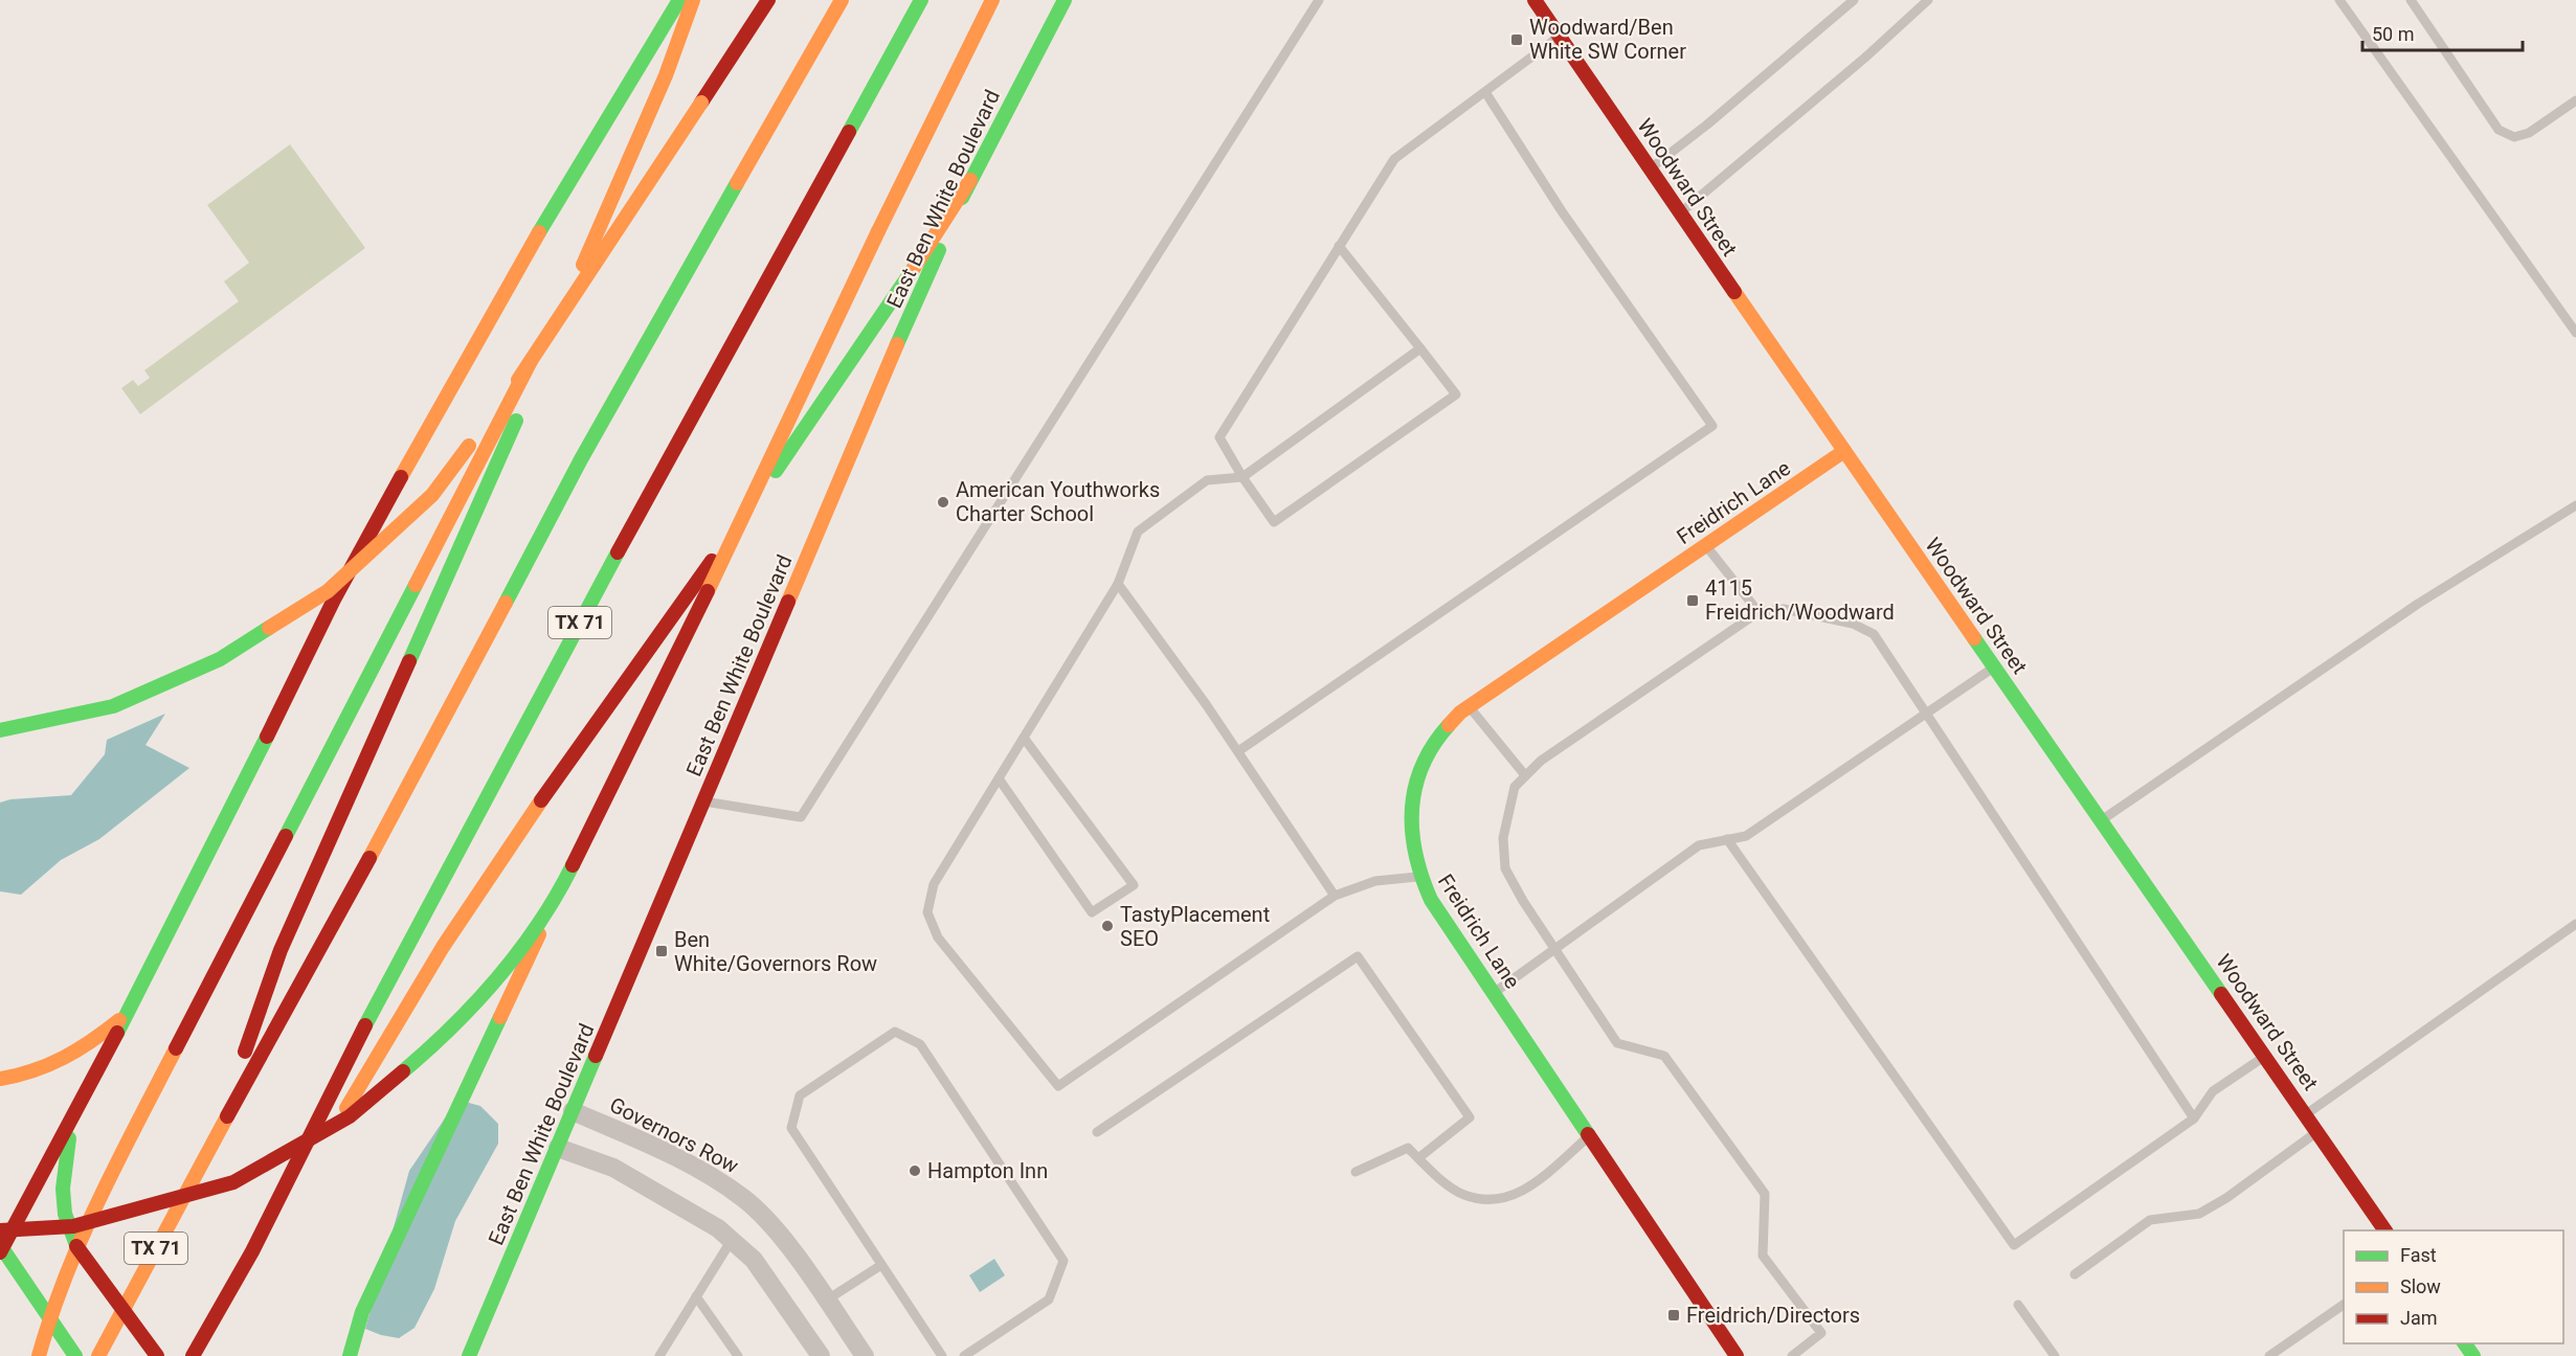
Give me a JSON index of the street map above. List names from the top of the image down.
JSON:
{
  "streets": {
    "main road": [
      "Woodward Street",
      "East Ben White Boulevard",
      "Freidrich Lane",
      "TX 71"
    ],
    "street": ["Governors Row"]
  },
  "crossings": [
    ["Woodward Street", "Freidrich Lane"],
    ["East Ben White Boulevard", "Governors Row"]
  ],
  "places": {
    "transit": [
      "Woodward/Ben White SW Corner",
      "4115 Freidrich/Woodward",
      "Ben White/Governors Row",
      "Freidrich/Directors"
    ],
    "other": ["American Youthworks Charter School", "TastyPlacement SEO", "Hampton Inn"]
  },
  "legend": ["Fast", "Slow", "Jam"],
  "scale_bar": "50 m"
}
